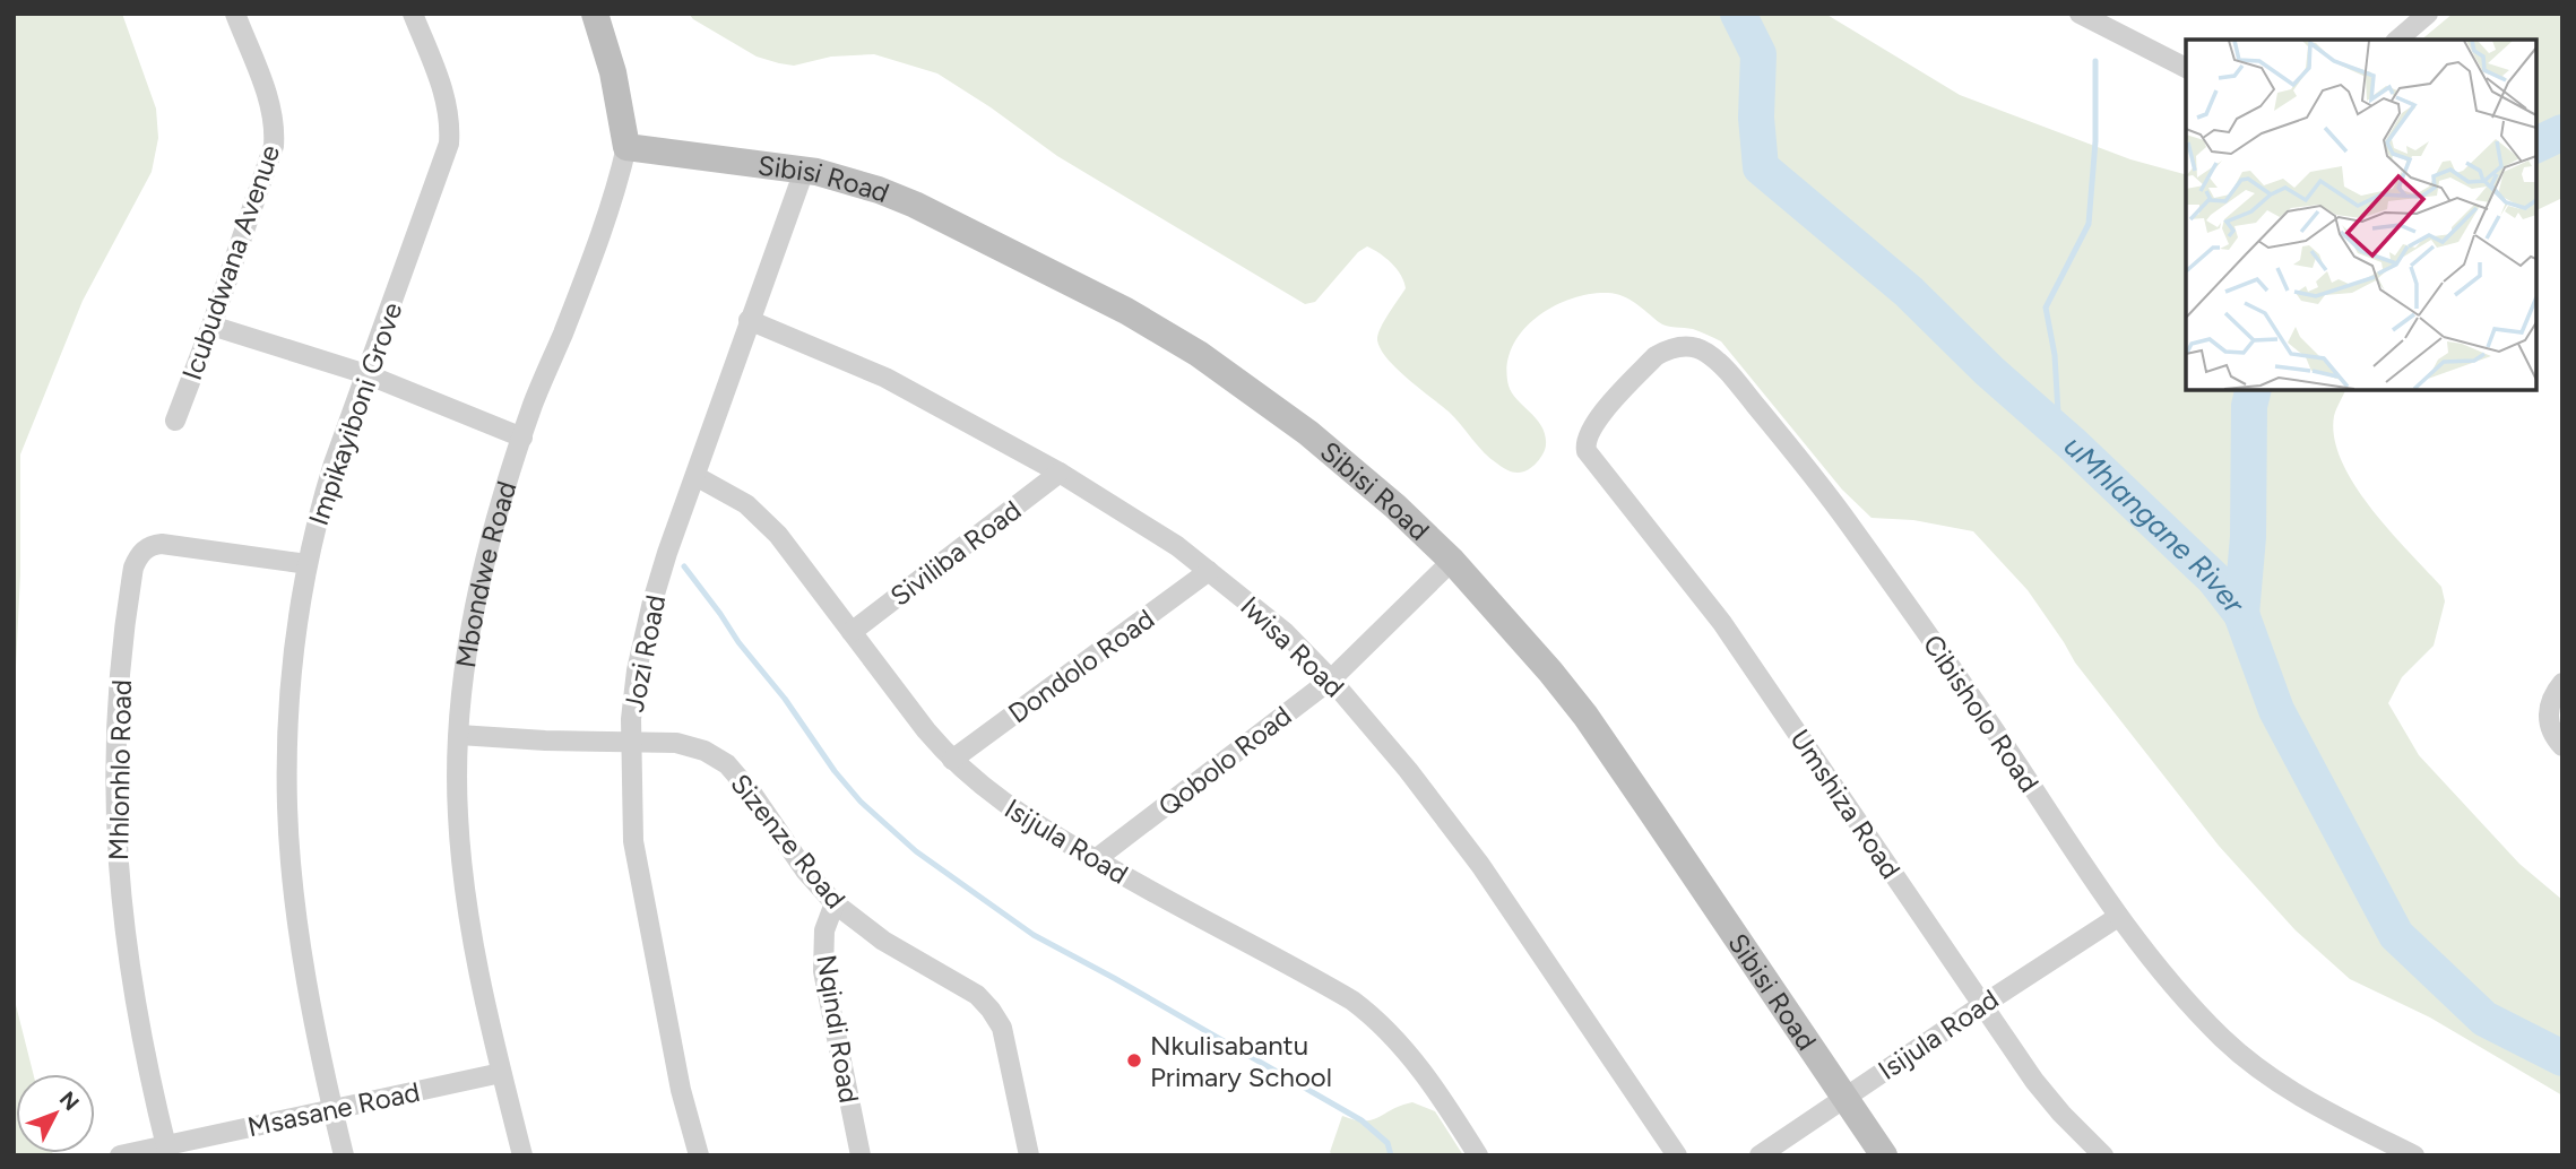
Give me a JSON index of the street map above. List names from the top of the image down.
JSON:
{
  "streets": {
    "street": [
      "Sibisi Road",
      "Icubudwana Avenue",
      "Impikayiboni Grove",
      "Siviliba Road",
      "Mbondwe Road",
      "Iwisa Road",
      "Jozi Road",
      "Dondolo Road",
      "Cibisholo Road",
      "Qobolo Road",
      "Mhlonhlo Road",
      "Umshiza Road",
      "Sizenze Road",
      "Isijula Road",
      "Nqindi Road",
      "Msasane Road"
    ]
  },
  "crossings": [
    ["Sibisi Road", "Mbondwe Road"],
    ["Sibisi Road", "Jozi Road"],
    ["Sibisi Road", "Qobolo Road"],
    ["Sibisi Road", "Isijula Road"],
    ["Impikayiboni Grove", "Mhlonhlo Road"],
    ["Impikayiboni Grove", "Msasane Road"],
    ["Siviliba Road", "Iwisa Road"],
    ["Siviliba Road", "Isijula Road"],
    ["Mbondwe Road", "Sizenze Road"],
    ["Mbondwe Road", "Msasane Road"],
    ["Iwisa Road", "Jozi Road"],
    ["Iwisa Road", "Dondolo Road"],
    ["Iwisa Road", "Qobolo Road"],
    ["Jozi Road", "Sizenze Road"],
    ["Jozi Road", "Isijula Road"],
    ["Dondolo Road", "Isijula Road"],
    ["Cibisholo Road", "Umshiza Road"],
    ["Cibisholo Road", "Isijula Road"],
    ["Qobolo Road", "Isijula Road"],
    ["Mhlonhlo Road", "Msasane Road"],
    ["Umshiza Road", "Isijula Road"],
    ["Sizenze Road", "Nqindi Road"]
  ],
  "water": ["uMhlangane River"],
  "places": ["Nkulisabantu Primary School"],
  "north": "top right"
}
